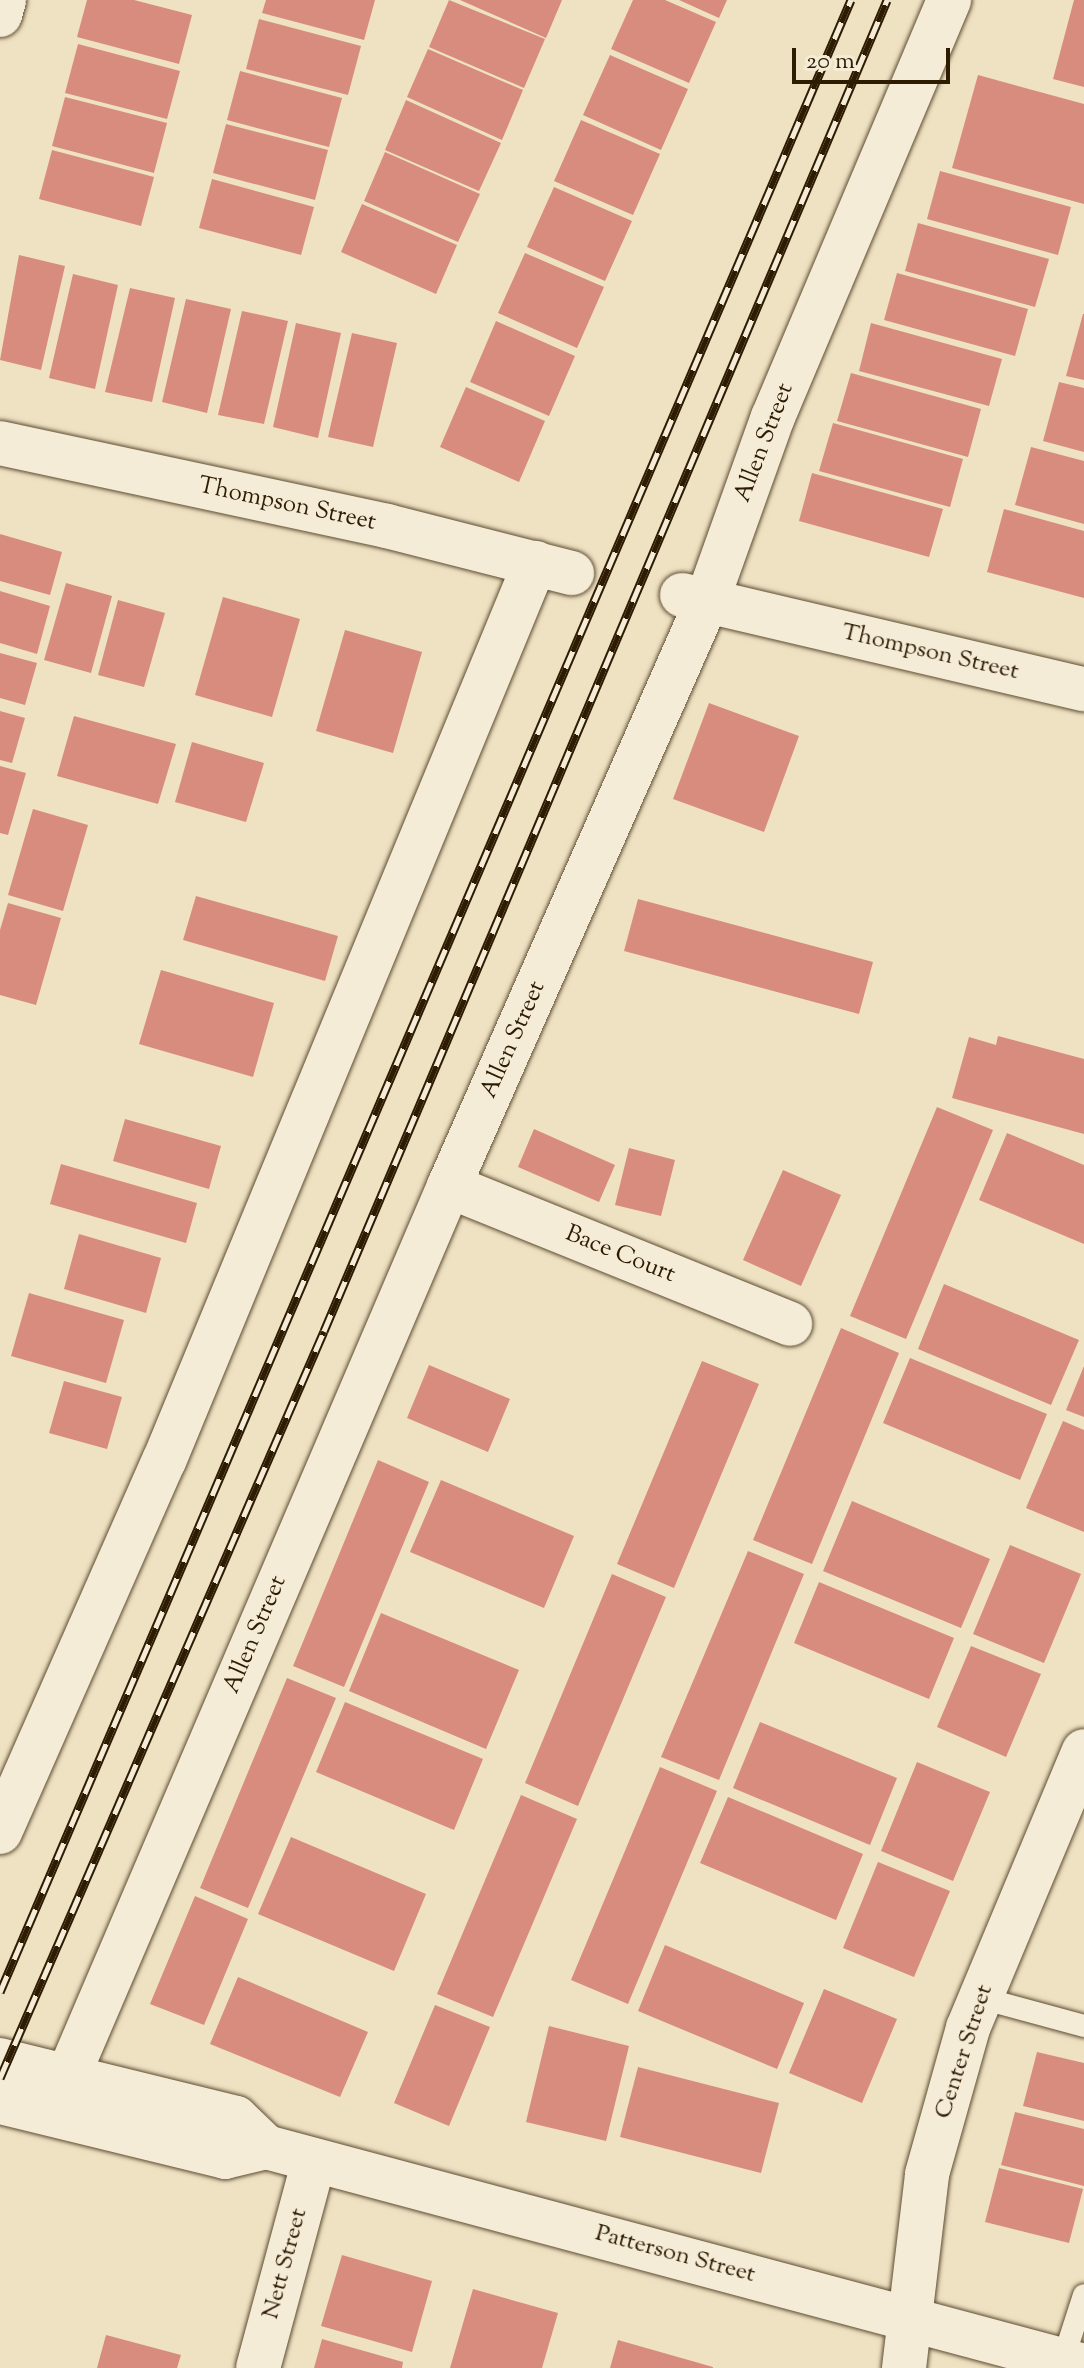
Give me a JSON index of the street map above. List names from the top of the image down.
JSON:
{
  "streets": {
    "street": [
      "Allen Street",
      "Thompson Street",
      "Bace Court",
      "Center Street",
      "Patterson Street",
      "Nett Street"
    ]
  },
  "crossings": [
    ["Allen Street", "Thompson Street"],
    ["Allen Street", "Bace Court"],
    ["Allen Street", "Patterson Street"],
    ["Center Street", "Patterson Street"],
    ["Patterson Street", "Nett Street"]
  ],
  "scale_bar": "20 m"
}
